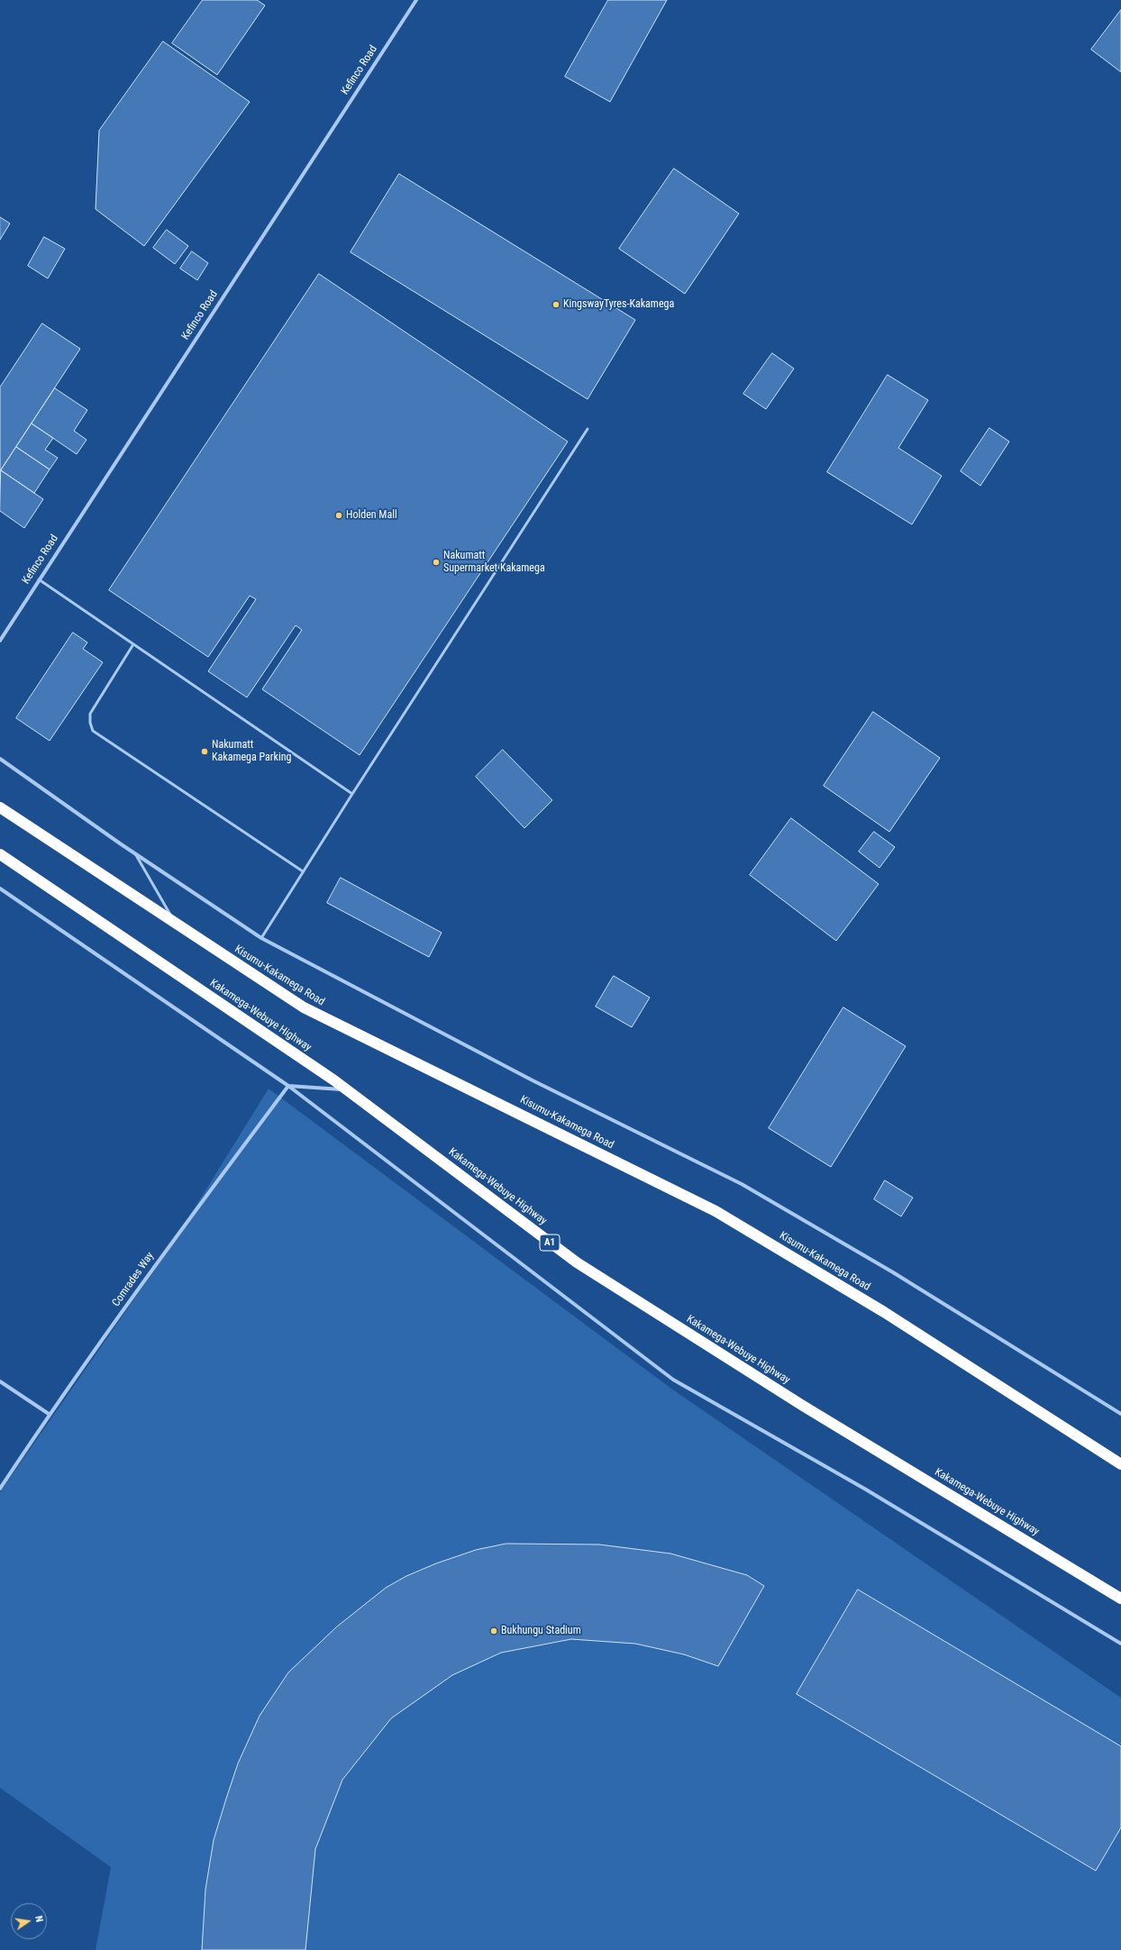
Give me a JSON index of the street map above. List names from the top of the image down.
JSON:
{
  "streets": {
    "highway": ["Kisumu-Kakamega Road", "Kakamega-Webuye Highway", "A1"],
    "street": ["Kefinco Road", "Comrades Way"]
  },
  "places": [
    "KingswayTyres-Kakamega",
    "Holden Mall",
    "Nakumatt Supermarket Kakamega",
    "Nakumatt Kakamega Parking",
    "Bukhungu Stadium"
  ],
  "north": "right"
}
